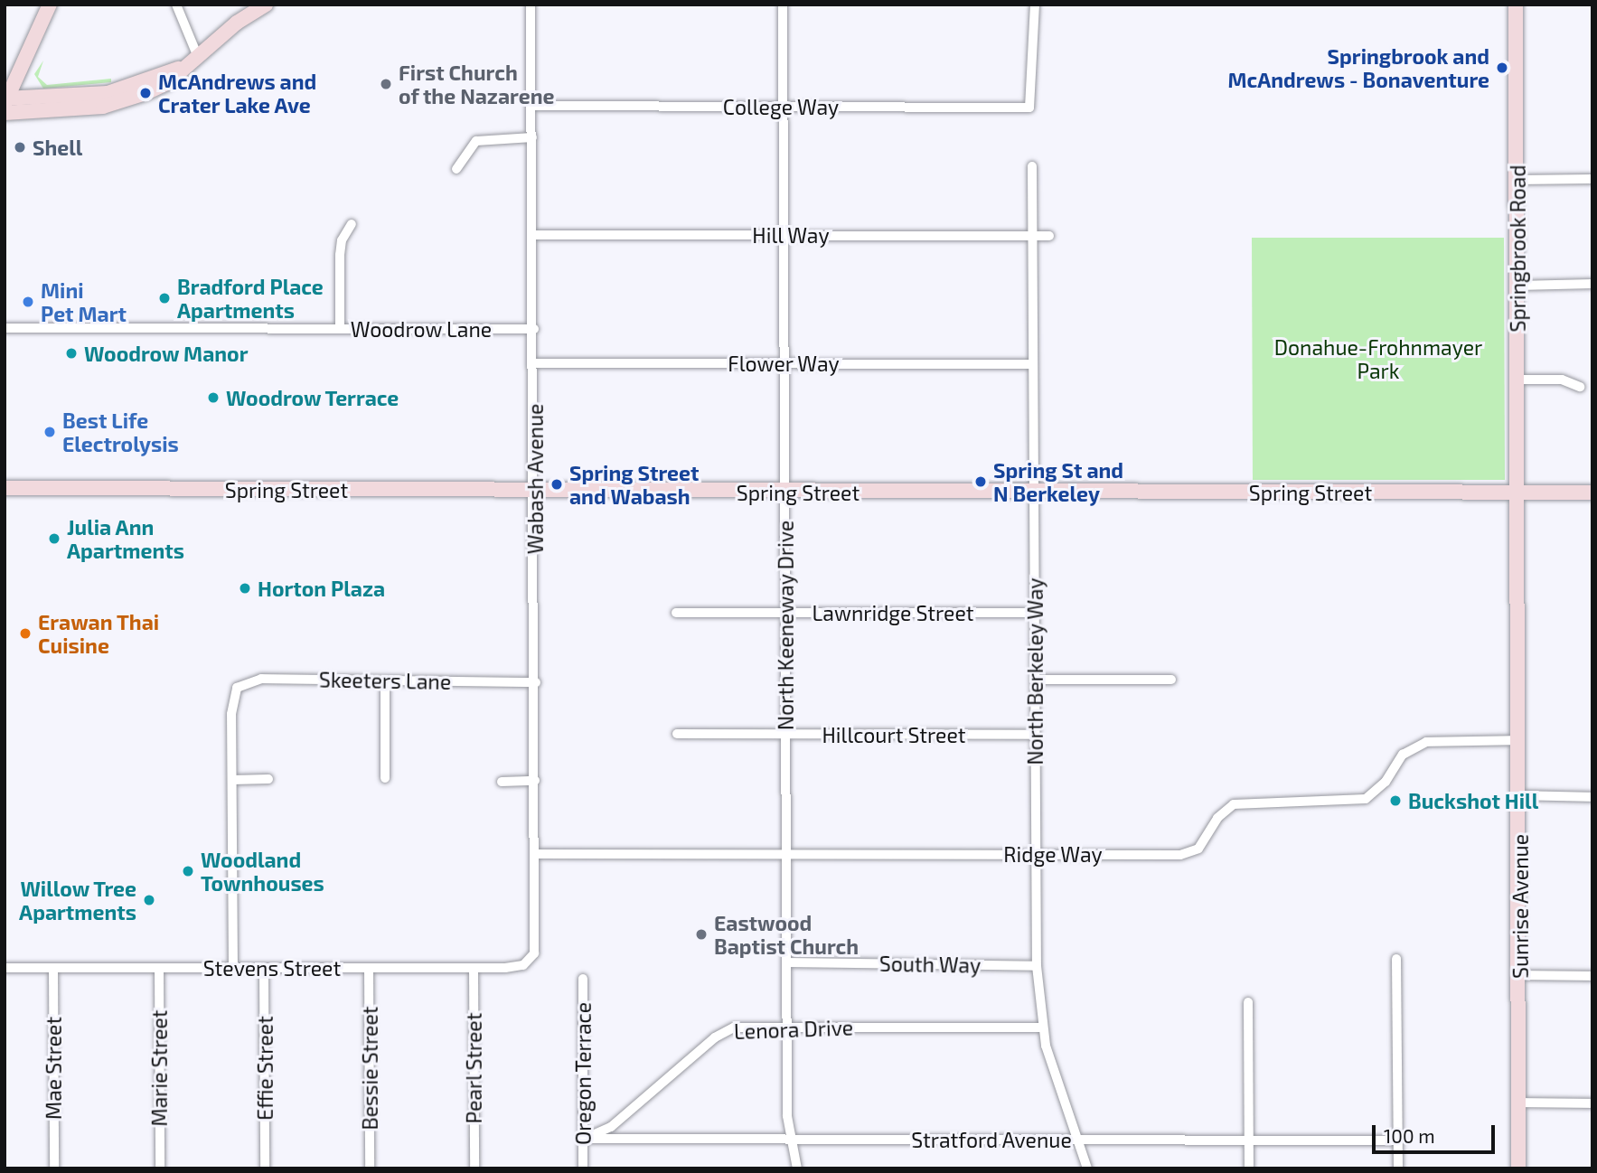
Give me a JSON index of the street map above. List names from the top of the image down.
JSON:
{
  "streets": {
    "street": [
      "College Way",
      "Hill Way",
      "Springbrook Road",
      "Woodrow Lane",
      "Flower Way",
      "Wabash Avenue",
      "Spring Street",
      "Lawnridge Street",
      "North Keeneway Drive",
      "North Berkeley Way",
      "Skeeters Lane",
      "Hillcourt Street",
      "Ridge Way",
      "Sunrise Avenue",
      "South Way",
      "Stevens Street",
      "Lenora Drive",
      "Mae Street",
      "Marie Street",
      "Effie Street",
      "Bessie Street",
      "Pearl Street",
      "Oregon Terrace",
      "Stratford Avenue"
    ]
  },
  "crossings": [
    ["College Way", "Wabash Avenue"],
    ["College Way", "North Keeneway Drive"],
    ["Hill Way", "Wabash Avenue"],
    ["Hill Way", "North Keeneway Drive"],
    ["Hill Way", "North Berkeley Way"],
    ["Springbrook Road", "Spring Street"],
    ["Springbrook Road", "Sunrise Avenue"],
    ["Woodrow Lane", "Wabash Avenue"],
    ["Flower Way", "Wabash Avenue"],
    ["Flower Way", "North Keeneway Drive"],
    ["Flower Way", "North Berkeley Way"],
    ["Wabash Avenue", "Spring Street"],
    ["Wabash Avenue", "Skeeters Lane"],
    ["Wabash Avenue", "Ridge Way"],
    ["Wabash Avenue", "Stevens Street"],
    ["Spring Street", "North Keeneway Drive"],
    ["Spring Street", "North Berkeley Way"],
    ["Spring Street", "Sunrise Avenue"],
    ["Lawnridge Street", "North Keeneway Drive"],
    ["Lawnridge Street", "North Berkeley Way"],
    ["North Keeneway Drive", "Hillcourt Street"],
    ["North Keeneway Drive", "Ridge Way"],
    ["North Keeneway Drive", "South Way"],
    ["North Keeneway Drive", "Lenora Drive"],
    ["North Keeneway Drive", "Stratford Avenue"],
    ["North Berkeley Way", "Hillcourt Street"],
    ["North Berkeley Way", "Ridge Way"],
    ["North Berkeley Way", "South Way"],
    ["North Berkeley Way", "Lenora Drive"],
    ["North Berkeley Way", "Stratford Avenue"],
    ["Ridge Way", "Sunrise Avenue"],
    ["Stevens Street", "Mae Street"],
    ["Stevens Street", "Marie Street"],
    ["Stevens Street", "Effie Street"],
    ["Stevens Street", "Bessie Street"],
    ["Stevens Street", "Pearl Street"],
    ["Lenora Drive", "Oregon Terrace"],
    ["Lenora Drive", "Stratford Avenue"],
    ["Oregon Terrace", "Stratford Avenue"]
  ],
  "parks": ["Donahue-Frohnmayer Park"],
  "places": [
    "Springbrook and McAndrews - Bonaventure",
    "First Church of the Nazarene",
    "McAndrews and Crater Lake Ave",
    "Shell",
    "Bradford Place Apartments",
    "Mini Pet Mart",
    "Woodrow Manor",
    "Woodrow Terrace",
    "Best Life Electrolysis",
    "Spring St and N Berkeley",
    "Spring Street and Wabash",
    "Julia Ann Apartments",
    "Horton Plaza",
    "Erawan Thai Cuisine",
    "Buckshot Hill",
    "Woodland Townhouses",
    "Willow Tree Apartments",
    "Eastwood Baptist Church"
  ],
  "scale_bar": "100 m"
}
